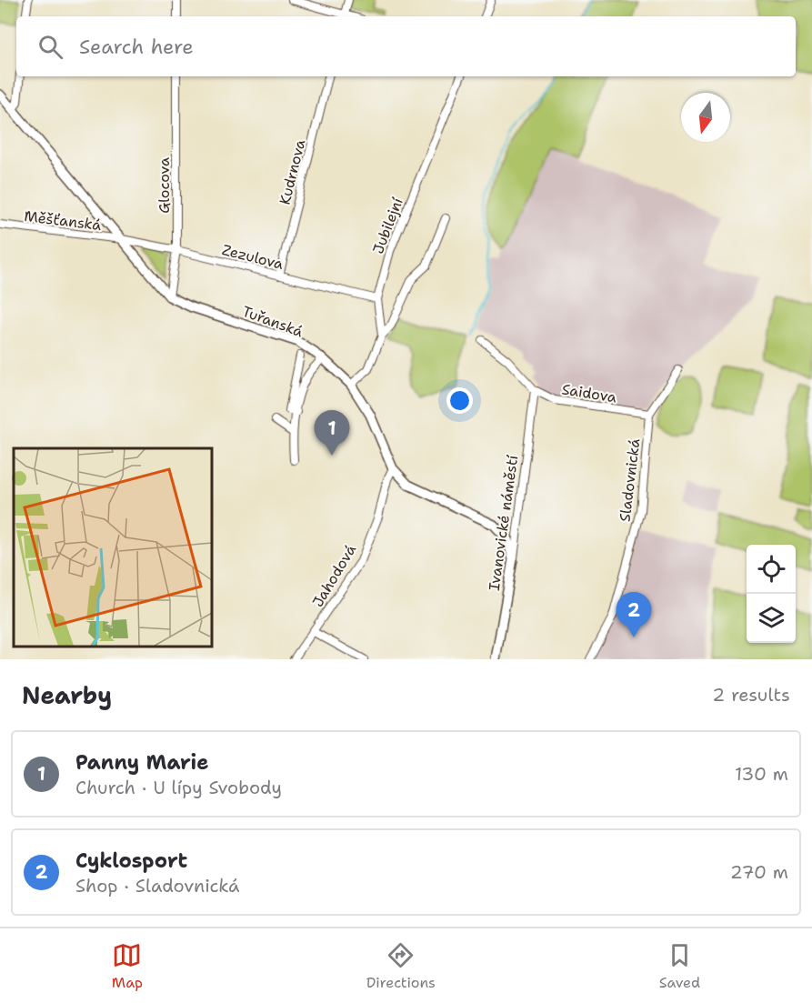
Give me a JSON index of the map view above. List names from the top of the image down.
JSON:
{
  "streets": {
    "main road": ["Tuřanská", "Ivanovické náměstí"],
    "street": [
      "Kudrnova",
      "Glocova",
      "Měšťanská",
      "Jubilejní",
      "Zezulova",
      "Saidova",
      "Sladovnická",
      "Jahodová"
    ]
  },
  "crossings": [
    ["Kudrnova", "Zezulova"],
    ["Glocova", "Zezulova"],
    ["Glocova", "Tuřanská"],
    ["Měšťanská", "Zezulova"],
    ["Měšťanská", "Tuřanská"],
    ["Jubilejní", "Zezulova"],
    ["Jubilejní", "Tuřanská"],
    ["Zezulova", "Tuřanská"],
    ["Tuřanská", "Ivanovické náměstí"],
    ["Tuřanská", "Jahodová"],
    ["Saidova", "Sladovnická"],
    ["Saidova", "Ivanovické náměstí"]
  ],
  "north": "bottom",
  "page": {
    "search": "Search here",
    "pins": ["1", "2"],
    "heading": ["Nearby", "2 results"],
    "list": [
      {
        "mark": "1",
        "name": "Panny Marie",
        "note": "Church · U lípy Svobody",
        "value": "130 m"
      },
      {
        "mark": "2",
        "name": "Cyklosport",
        "note": "Shop · Sladovnická",
        "value": "270 m"
      }
    ],
    "nav": ["Map", "Directions", "Saved"]
  }
}
